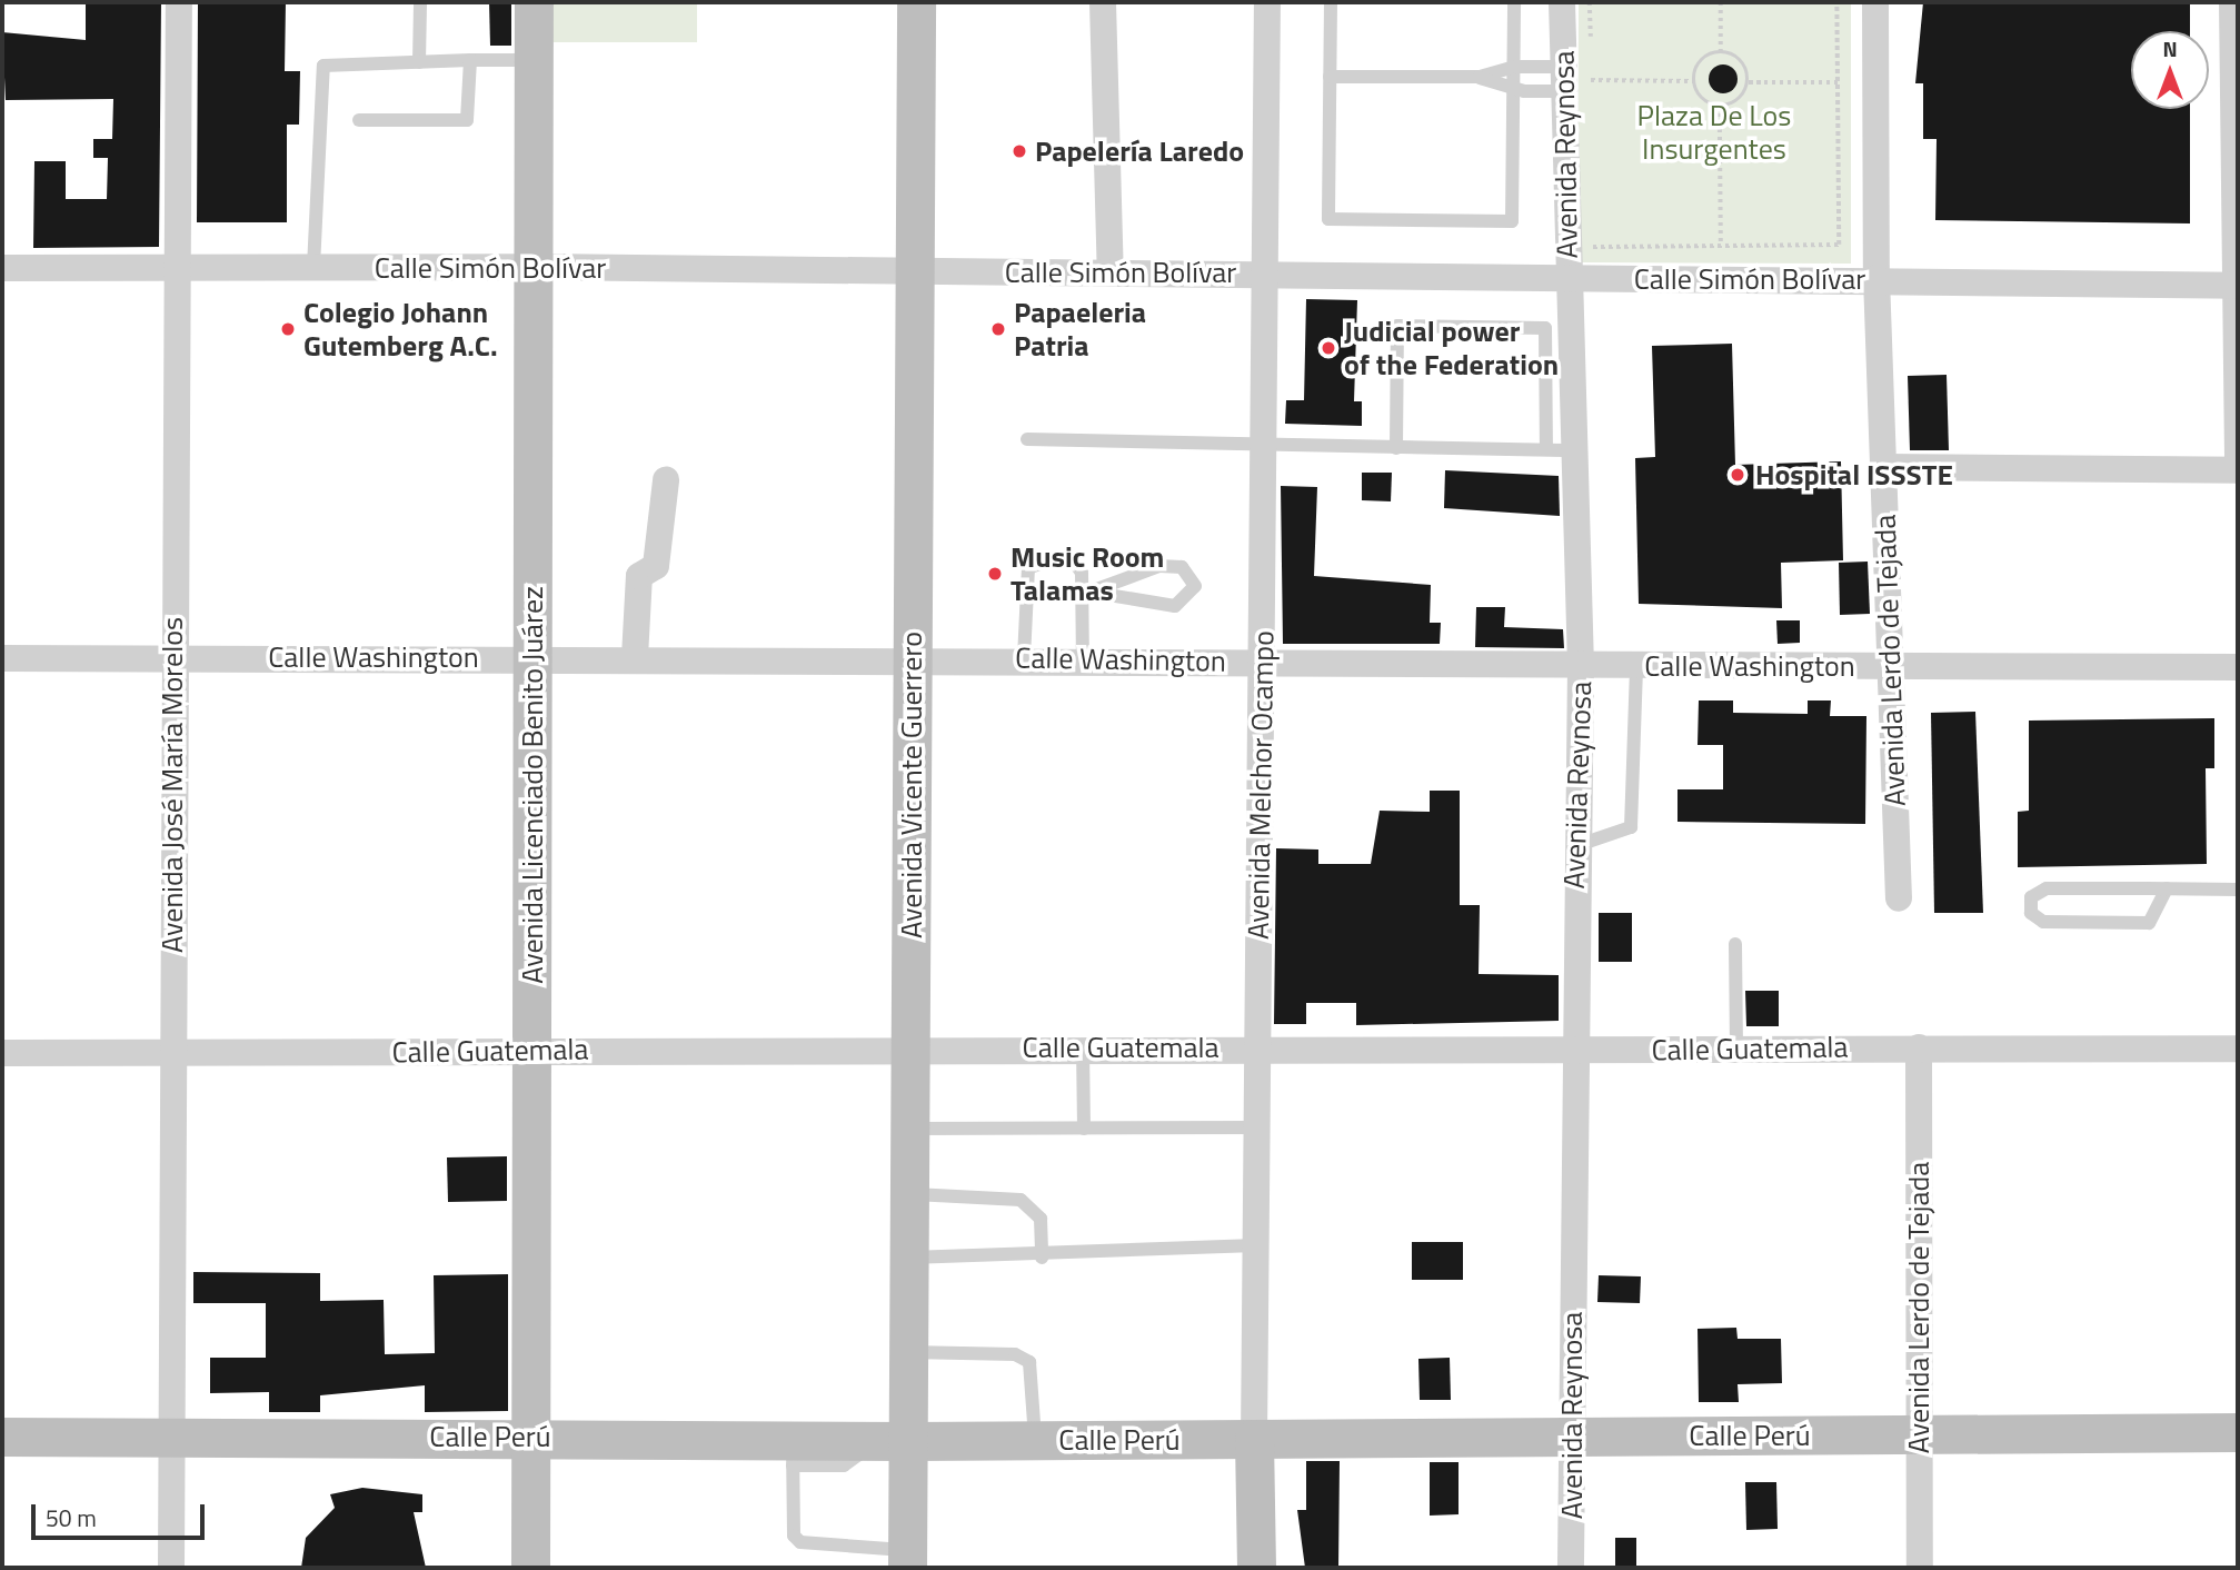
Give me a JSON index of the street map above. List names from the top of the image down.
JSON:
{
  "streets": {
    "main road": [
      "Avenida Licenciado Benito Juárez",
      "Avenida Vicente Guerrero",
      "Avenida Melchor Ocampo",
      "Calle Perú"
    ],
    "street": [
      "Avenida Reynosa",
      "Calle Simón Bolívar",
      "Calle Washington",
      "Avenida Lerdo de Tejada",
      "Avenida José María Morelos",
      "Calle Guatemala"
    ]
  },
  "crossings": [
    ["Avenida Reynosa", "Calle Simón Bolívar"],
    ["Avenida Reynosa", "Calle Washington"],
    ["Avenida Reynosa", "Calle Guatemala"],
    ["Avenida Reynosa", "Calle Perú"],
    ["Calle Simón Bolívar", "Avenida Lerdo de Tejada"],
    ["Calle Simón Bolívar", "Avenida José María Morelos"],
    ["Calle Simón Bolívar", "Avenida Licenciado Benito Juárez"],
    ["Calle Simón Bolívar", "Avenida Vicente Guerrero"],
    ["Calle Simón Bolívar", "Avenida Melchor Ocampo"],
    ["Calle Washington", "Avenida Lerdo de Tejada"],
    ["Calle Washington", "Avenida José María Morelos"],
    ["Calle Washington", "Avenida Licenciado Benito Juárez"],
    ["Calle Washington", "Avenida Vicente Guerrero"],
    ["Calle Washington", "Avenida Melchor Ocampo"],
    ["Avenida Lerdo de Tejada", "Calle Guatemala"],
    ["Avenida Lerdo de Tejada", "Calle Perú"],
    ["Avenida José María Morelos", "Calle Guatemala"],
    ["Avenida José María Morelos", "Calle Perú"],
    ["Avenida Licenciado Benito Juárez", "Calle Guatemala"],
    ["Avenida Licenciado Benito Juárez", "Calle Perú"],
    ["Avenida Vicente Guerrero", "Calle Guatemala"],
    ["Avenida Vicente Guerrero", "Calle Perú"],
    ["Avenida Melchor Ocampo", "Calle Guatemala"],
    ["Avenida Melchor Ocampo", "Calle Perú"]
  ],
  "parks": ["Plaza De Los Insurgentes"],
  "places": [
    "Papelería Laredo",
    "Colegio Johann Gutemberg A.C.",
    "Papaeleria Patria",
    "Judicial power of the Federation",
    "Hospital ISSSTE",
    "Music Room Talamas"
  ],
  "scale_bar": "50 m",
  "north": "top"
}
